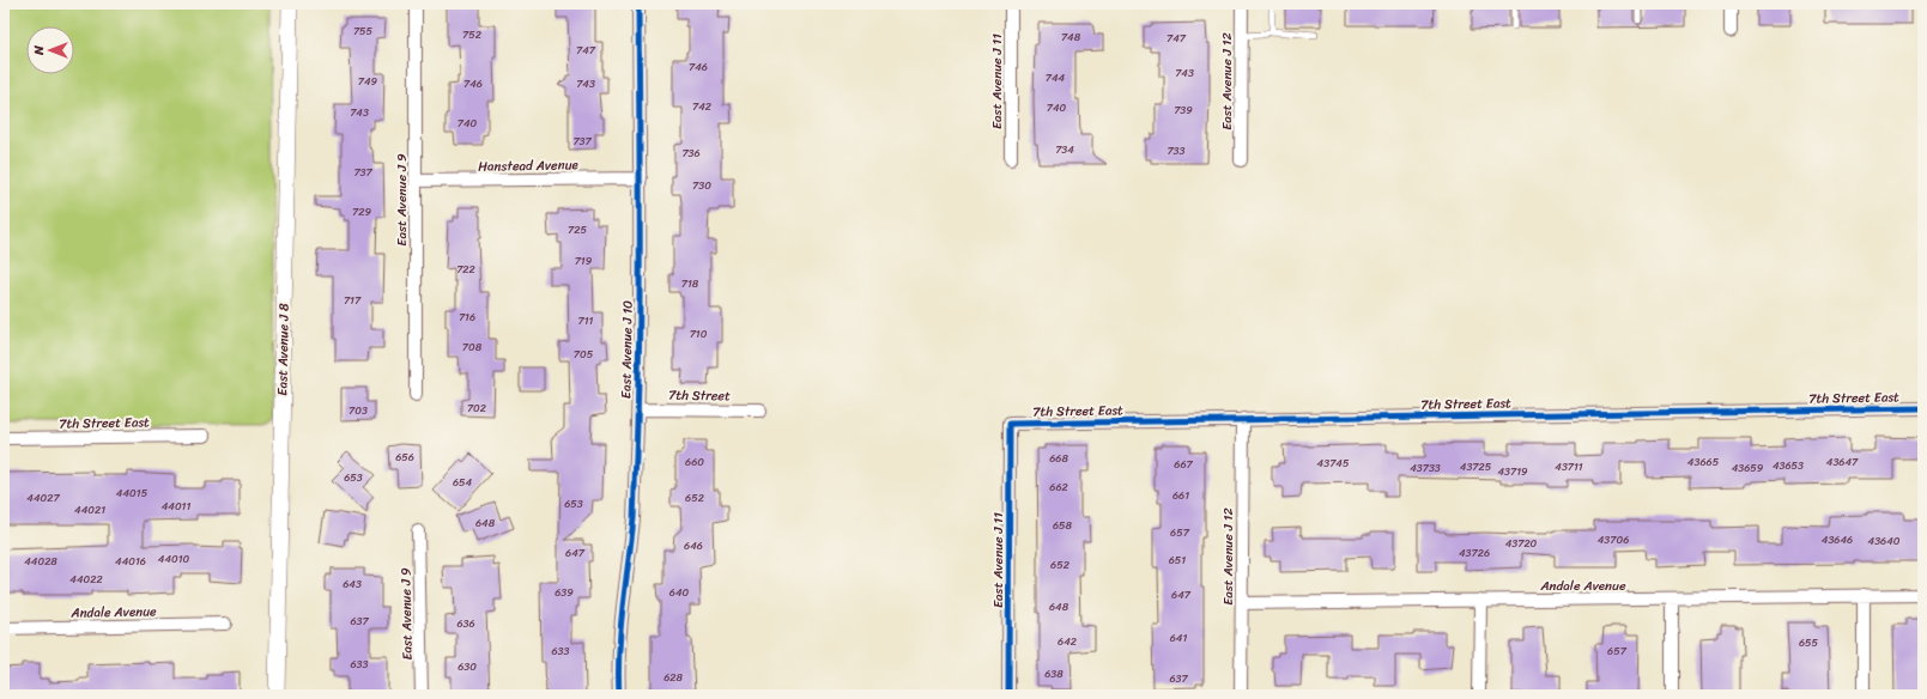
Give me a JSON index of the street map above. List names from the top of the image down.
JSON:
{
  "streets": {
    "street": [
      "East Avenue J 11",
      "East Avenue J 12",
      "Hanstead Avenue",
      "East Avenue J 9",
      "East Avenue J 8",
      "East Avenue J 10",
      "7th Street",
      "7th Street East",
      "Andale Avenue"
    ]
  },
  "crossings": [
    ["East Avenue J 11", "7th Street East"],
    ["East Avenue J 12", "7th Street East"],
    ["East Avenue J 12", "Andale Avenue"],
    ["Hanstead Avenue", "East Avenue J 9"],
    ["Hanstead Avenue", "East Avenue J 10"],
    ["East Avenue J 10", "7th Street"]
  ],
  "house_numbers": [
    "755",
    "752",
    "748",
    "747",
    "747",
    "746",
    "743",
    "744",
    "749",
    "746",
    "743",
    "742",
    "740",
    "739",
    "743",
    "740",
    "737",
    "734",
    "733",
    "736",
    "737",
    "730",
    "729",
    "725",
    "719",
    "722",
    "718",
    "717",
    "716",
    "711",
    "710",
    "708",
    "705",
    "702",
    "703",
    "656",
    "668",
    "660",
    "43665",
    "43647",
    "43745",
    "667",
    "43653",
    "43725",
    "43711",
    "43733",
    "43659",
    "43719",
    "653",
    "654",
    "662",
    "44015",
    "661",
    "44027",
    "652",
    "653",
    "44011",
    "44021",
    "648",
    "658",
    "657",
    "43706",
    "43646",
    "43640",
    "43720",
    "646",
    "647",
    "43726",
    "44010",
    "651",
    "44028",
    "44016",
    "652",
    "44022",
    "643",
    "639",
    "640",
    "647",
    "648",
    "637",
    "636",
    "641",
    "642",
    "655",
    "633",
    "657",
    "633",
    "630",
    "638",
    "628",
    "637"
  ],
  "north": "left"
}
